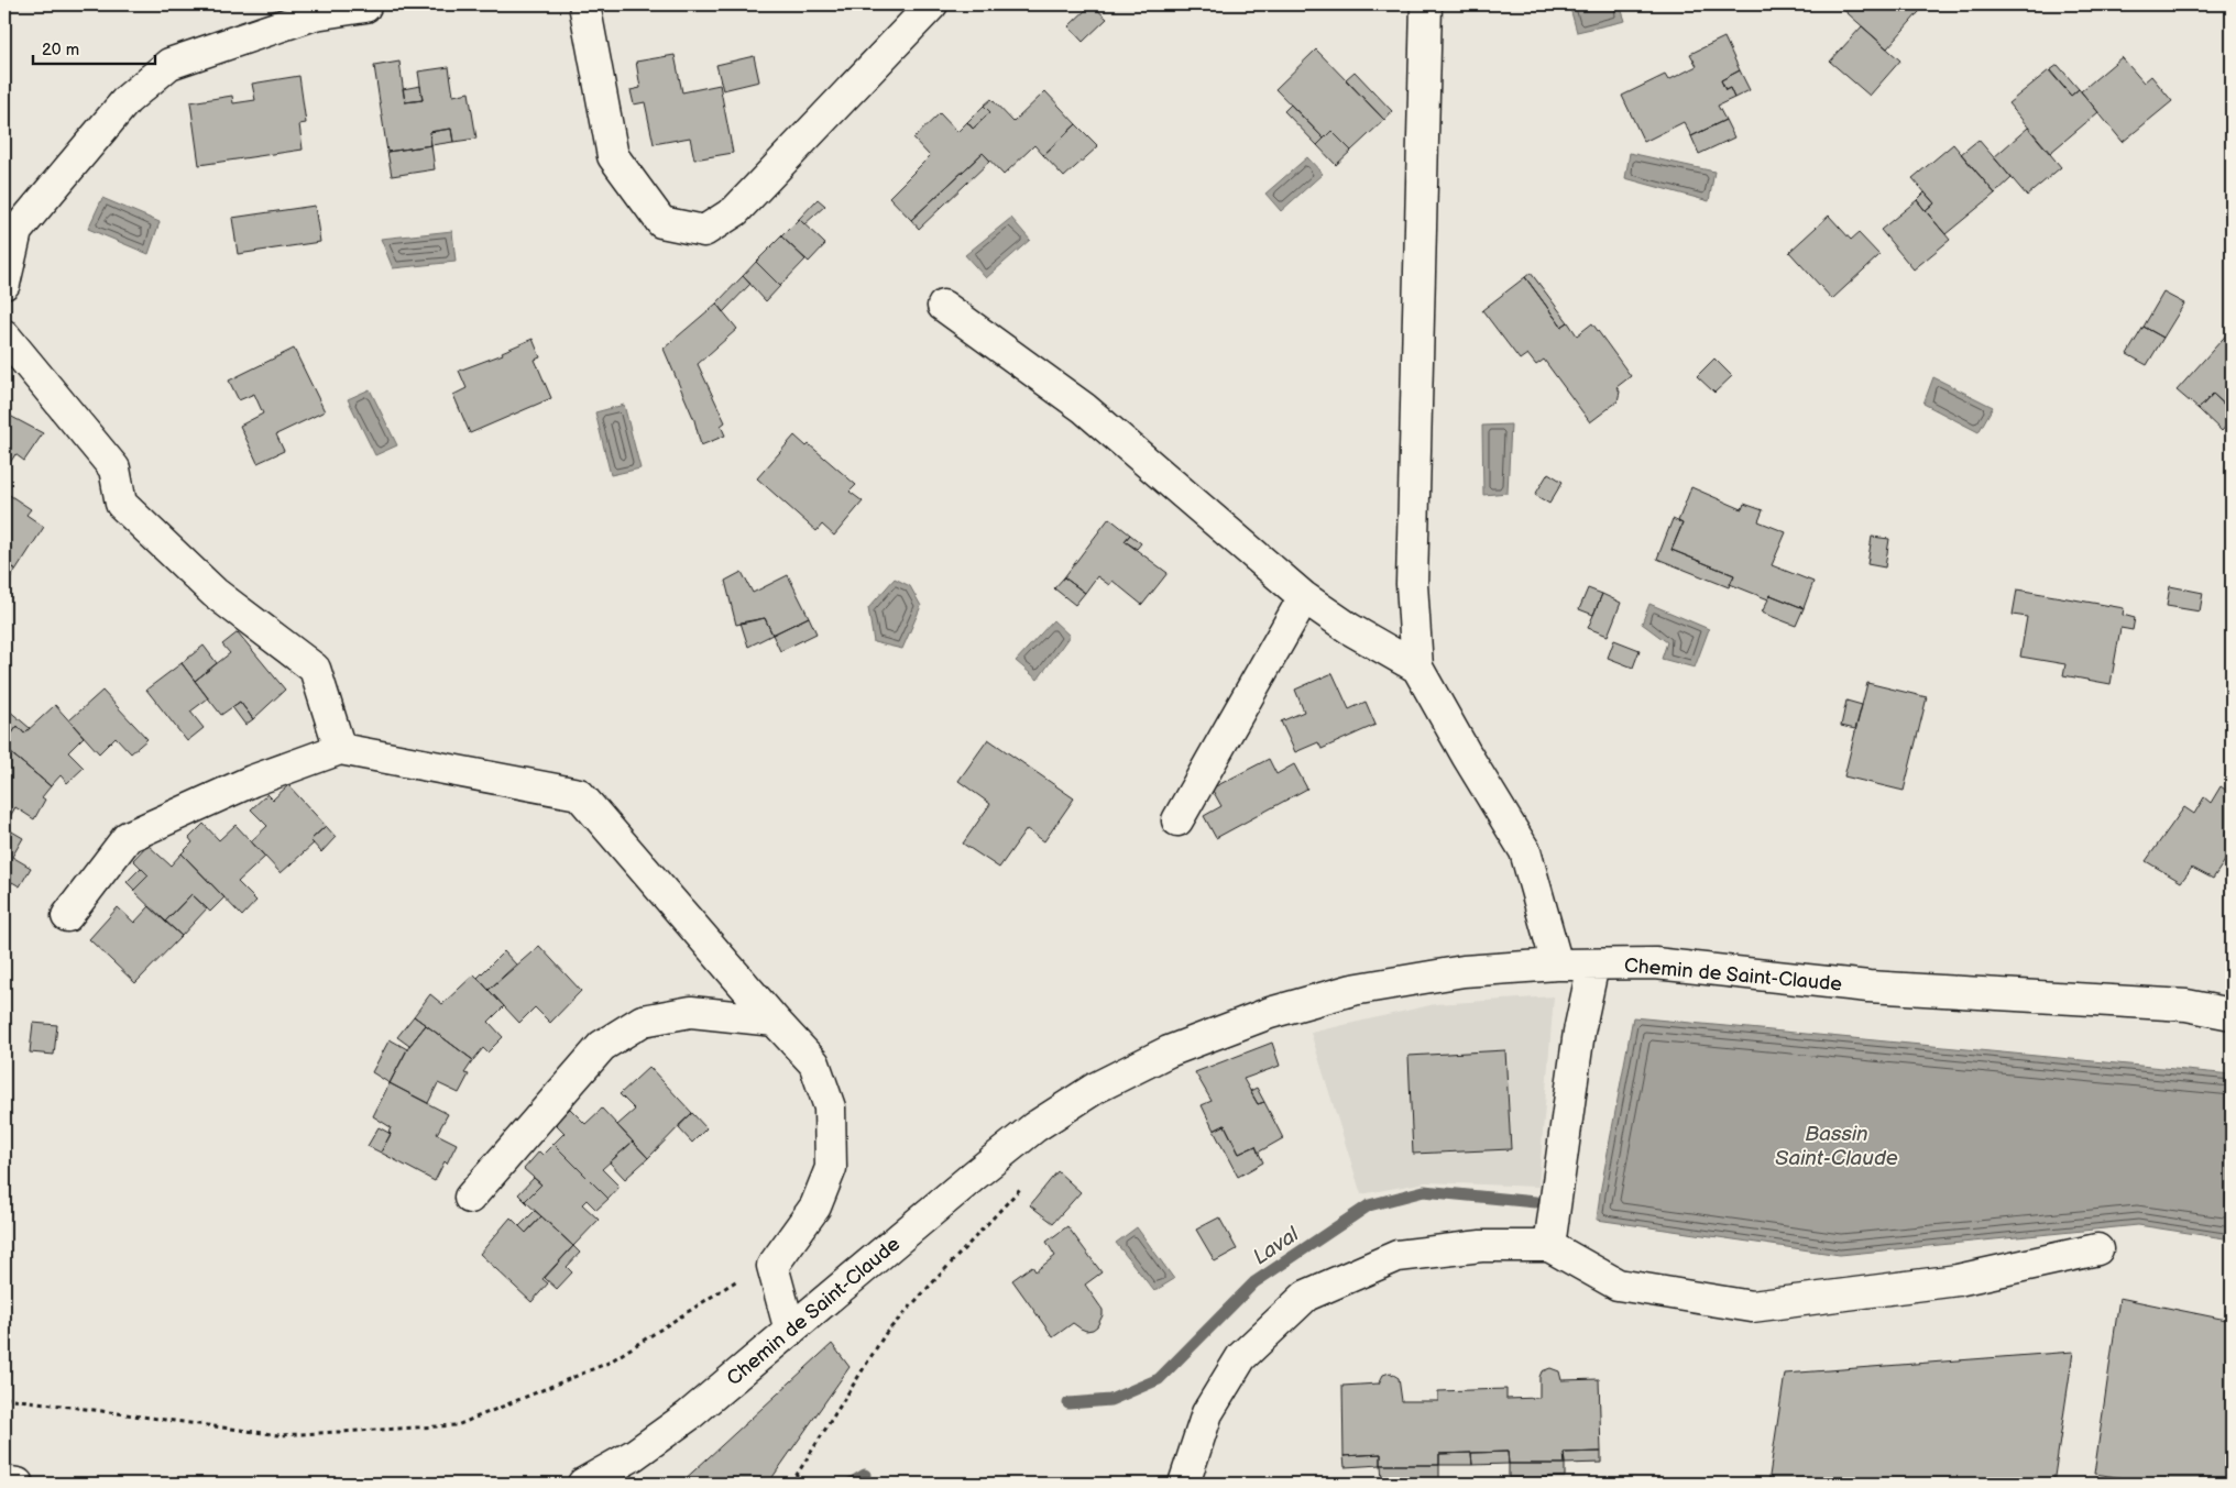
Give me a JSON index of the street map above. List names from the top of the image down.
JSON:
{
  "streets": {
    "street": ["Chemin de Saint-Claude"]
  },
  "water": ["Bassin Saint-Claude", "Laval"],
  "scale_bar": "20 m"
}
